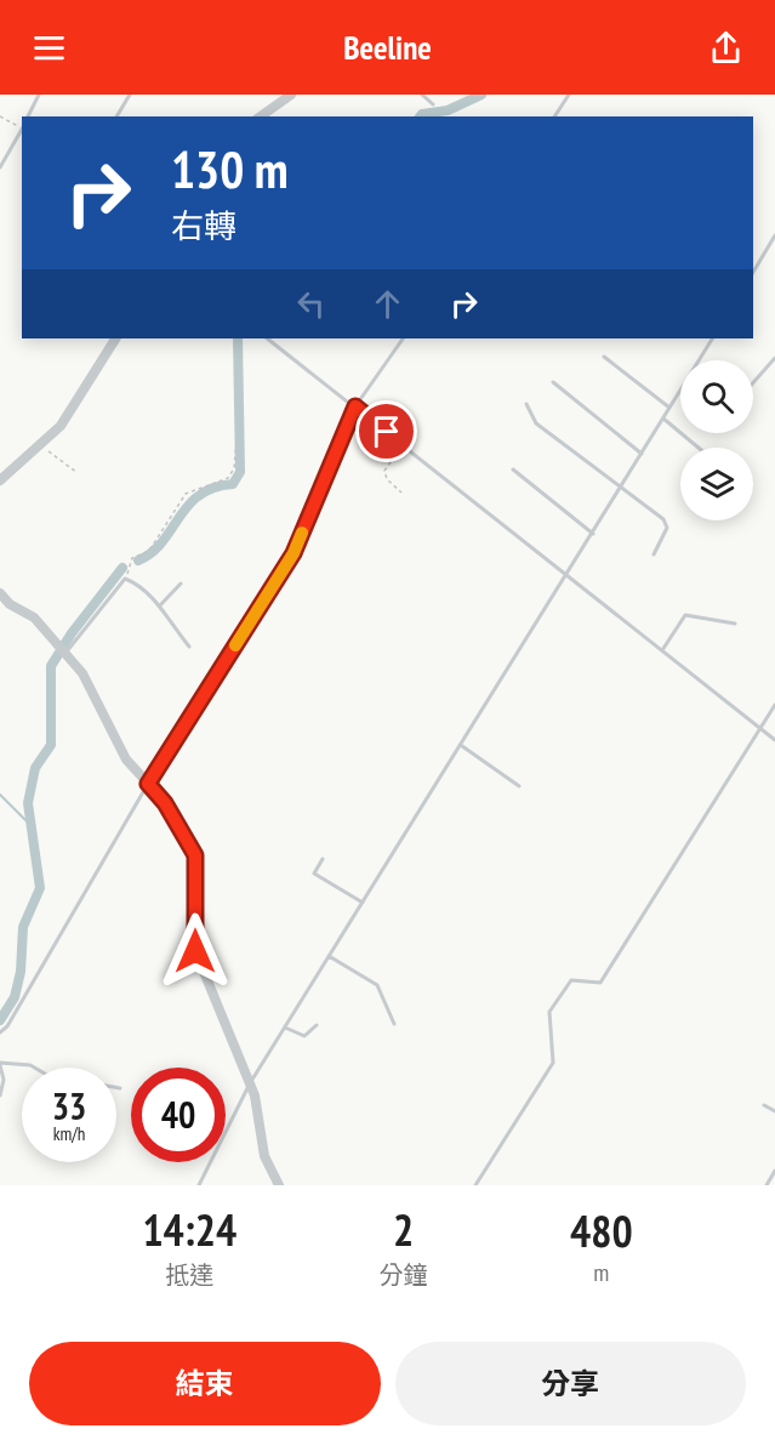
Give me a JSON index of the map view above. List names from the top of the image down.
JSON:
{
  "page": {
    "header": "Beeline",
    "turn": ["130 m", "右轉"],
    "speed": "33 km/h",
    "limit": "40",
    "eta": [
      "14:24",
      "抵達",
      "2",
      "分鐘",
      "480",
      "m"
    ],
    "buttons": ["結束", "分享"]
  }
}
